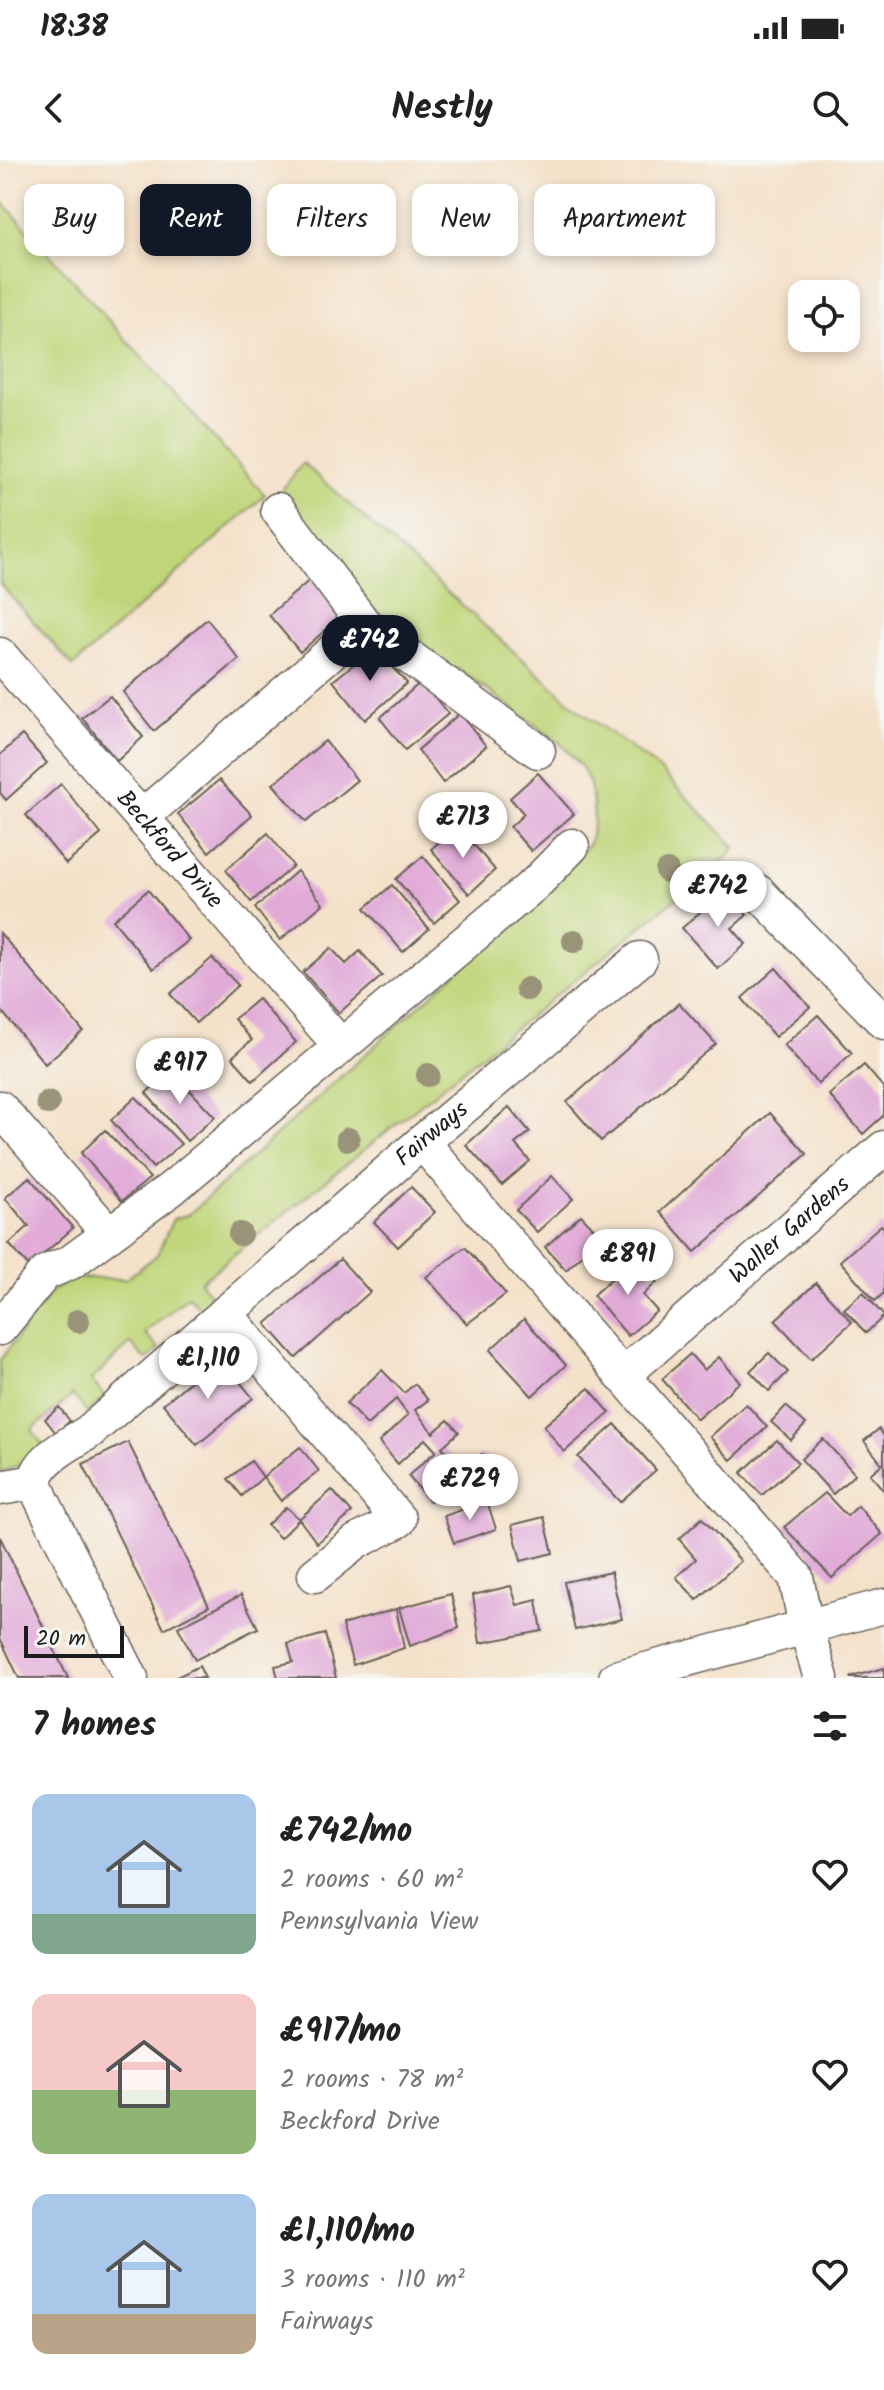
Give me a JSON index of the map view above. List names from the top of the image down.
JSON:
{
  "streets": {
    "street": ["Beckford Drive", "Fairways", "Waller Gardens"]
  },
  "scale_bar": "20 m",
  "page": {
    "status": "18:38",
    "header": "Nestly",
    "chip": [
      "Buy",
      "Rent",
      "Filters",
      "New",
      "Apartment"
    ],
    "price": [
      "£742",
      "£713",
      "£742",
      "£917",
      "£891",
      "£1,110",
      "£729"
    ],
    "scale": "20 m",
    "heading": "7 homes",
    "list": [
      {
        "name": "£742/mo",
        "note": "2 rooms · 60 m² · Pennsylvania View"
      },
      {
        "name": "£917/mo",
        "note": "2 rooms · 78 m² · Beckford Drive"
      },
      {
        "name": "£1,110/mo",
        "note": "3 rooms · 110 m² · Fairways"
      }
    ]
  }
}
